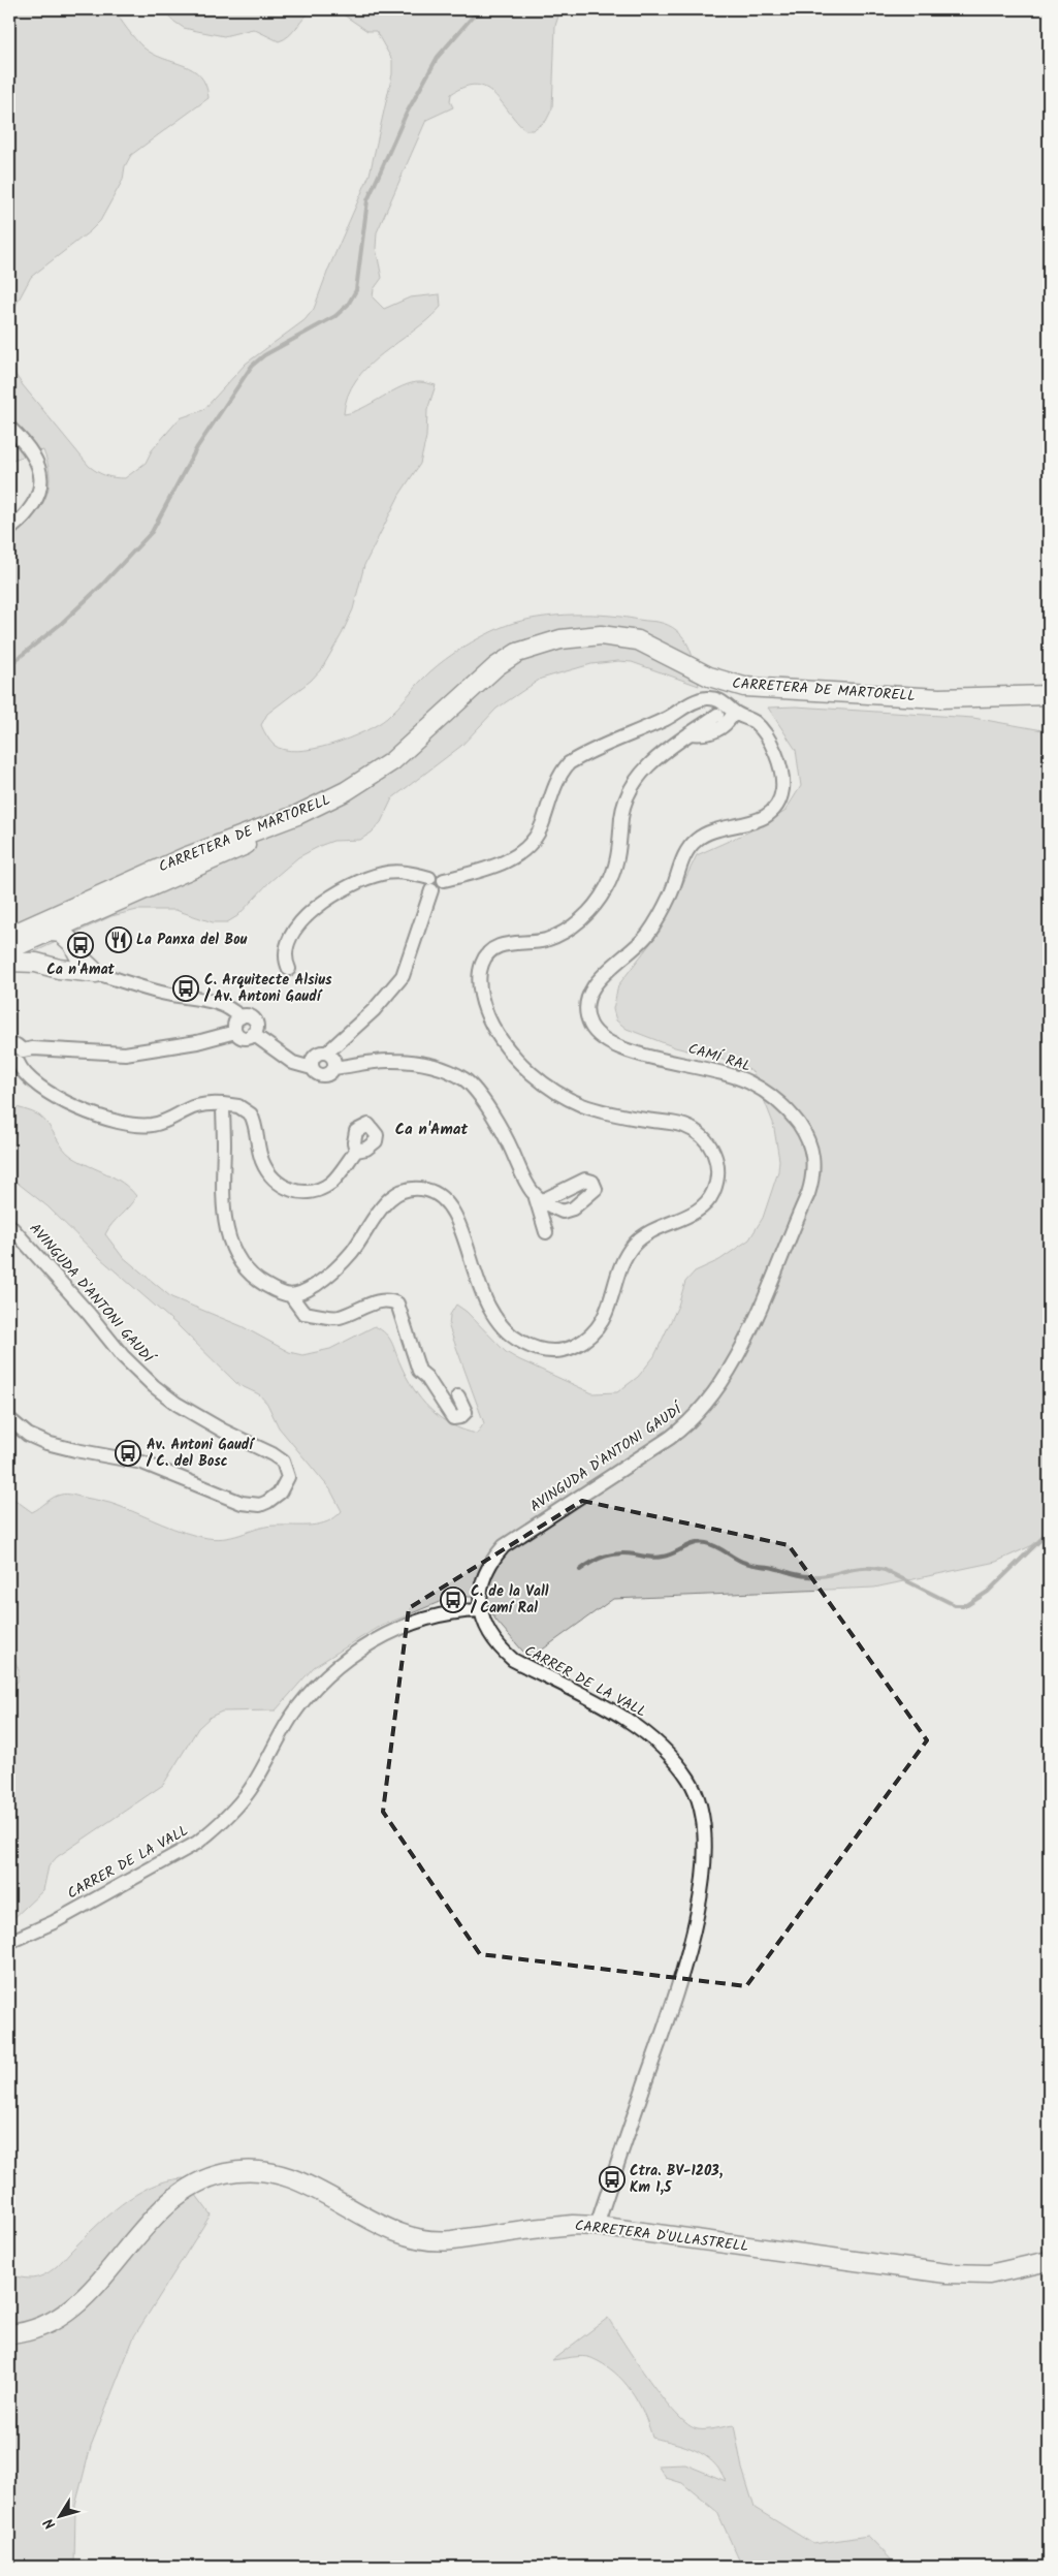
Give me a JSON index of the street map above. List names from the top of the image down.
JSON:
{
  "streets": {
    "main road": ["CARRETERA DE MARTORELL", "CARRETERA D'ULLASTRELL"],
    "street": ["CAMÍ RAL", "AVINGUDA D'ANTONI GAUDÍ", "CARRER DE LA VALL"]
  },
  "crossings": [
    ["CAMÍ RAL", "AVINGUDA D'ANTONI GAUDÍ"],
    ["AVINGUDA D'ANTONI GAUDÍ", "CARRER DE LA VALL"],
    ["CARRER DE LA VALL", "CARRETERA D'ULLASTRELL"]
  ],
  "districts": ["Ca n'Amat"],
  "places": {
    "restaurant": ["La Panxa del Bou"],
    "bus stop": [
      "Ca n'Amat",
      "C. Arquitecte Alsius / Av. Antoni Gaudí",
      "Av. Antoni Gaudí / C. del Bosc",
      "C. de la Vall / Camí Ral",
      "Ctra. BV-1203, Km 1,5"
    ]
  },
  "north": "bottom left"
}
